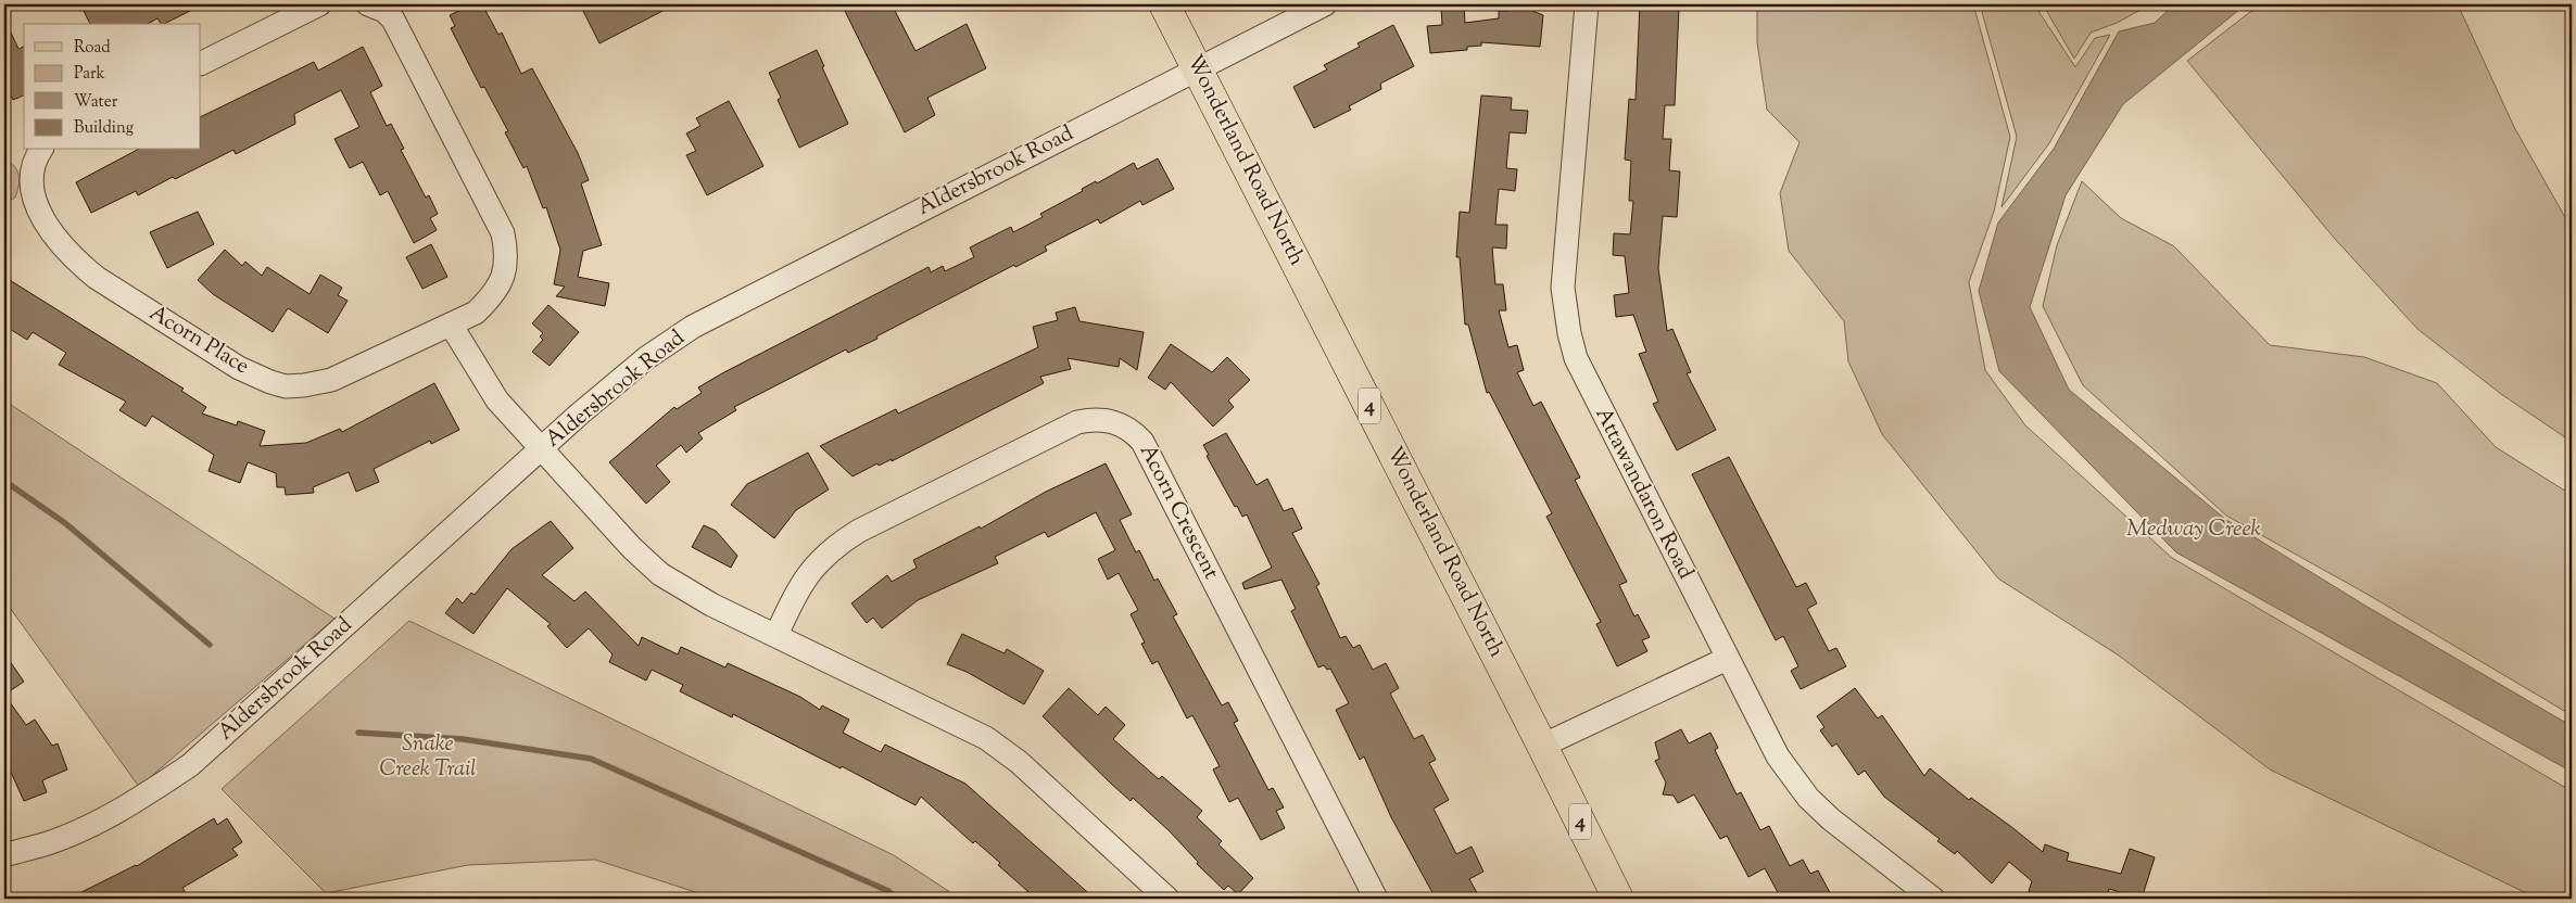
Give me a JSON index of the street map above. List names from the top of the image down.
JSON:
{
  "streets": {
    "main road": ["Wonderland Road North", "4"],
    "street": [
      "Aldersbrook Road",
      "Acorn Place",
      "Attawandaron Road",
      "Acorn Crescent"
    ]
  },
  "crossings": [
    ["Wonderland Road North", "Aldersbrook Road"]
  ],
  "water": ["Medway Creek"],
  "parks": ["Snake Creek Trail"],
  "legend": [
    "Road",
    "Park",
    "Water",
    "Building"
  ]
}
